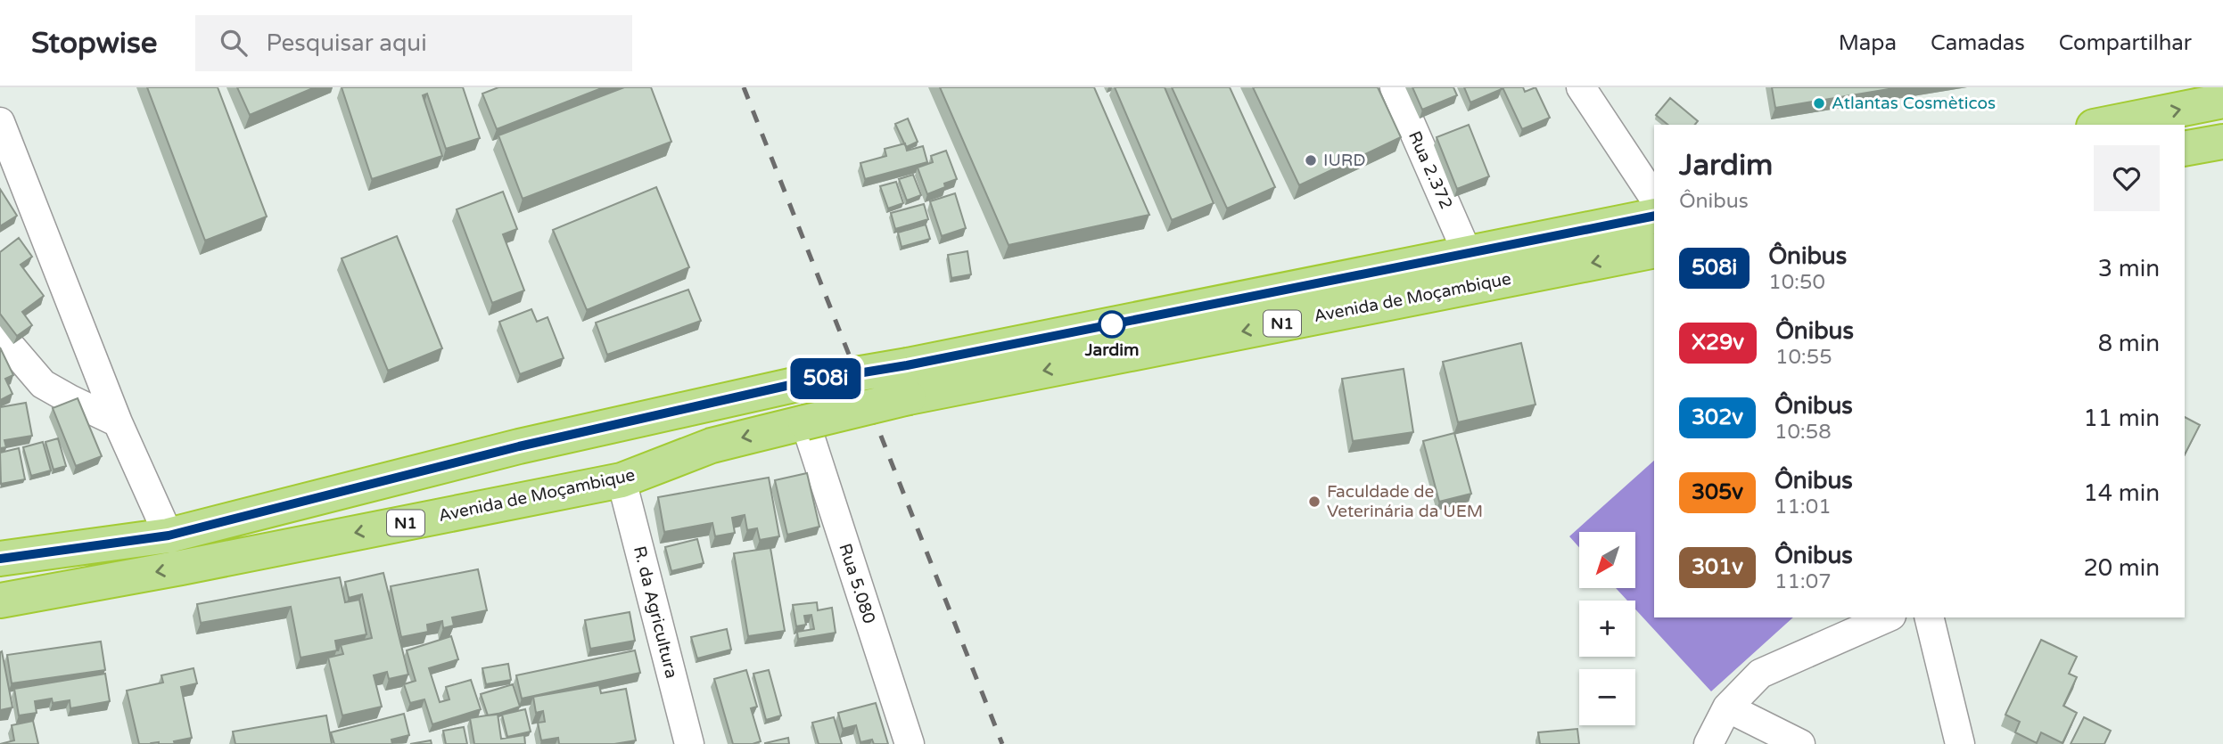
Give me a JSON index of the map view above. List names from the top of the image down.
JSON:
{
  "streets": {
    "highway": ["Avenida de Moçambique", "N1"],
    "street": ["Rua 2.372", "Rua 5.080", "R. da Agricultura"]
  },
  "crossings": [
    ["Rua 2.372", "Avenida de Moçambique"],
    ["Avenida de Moçambique", "Rua 5.080"],
    ["Avenida de Moçambique", "R. da Agricultura"]
  ],
  "places": [
    "Atlantas Cosmèticos",
    "IURD",
    "Jardim",
    "Faculdade de Veterinária da UEM"
  ],
  "lines": ["bus line 508i"],
  "north": "bottom left",
  "page": {
    "header": "Stopwise",
    "search": "Pesquisar aqui",
    "nav": ["Mapa", "Camadas", "Compartilhar"],
    "on_map": "508i",
    "heading": ["Jardim", "Ônibus"],
    "list": [
      {
        "mark": "508i",
        "name": "Ônibus",
        "note": "10:50",
        "value": "3 min"
      },
      {
        "mark": "X29v",
        "name": "Ônibus",
        "note": "10:55",
        "value": "8 min"
      },
      {
        "mark": "302v",
        "name": "Ônibus",
        "note": "10:58",
        "value": "11 min"
      },
      {
        "mark": "305v",
        "name": "Ônibus",
        "note": "11:01",
        "value": "14 min"
      },
      {
        "mark": "301v",
        "name": "Ônibus",
        "note": "11:07",
        "value": "20 min"
      }
    ],
    "map_buttons": ["+", "−"]
  }
}
